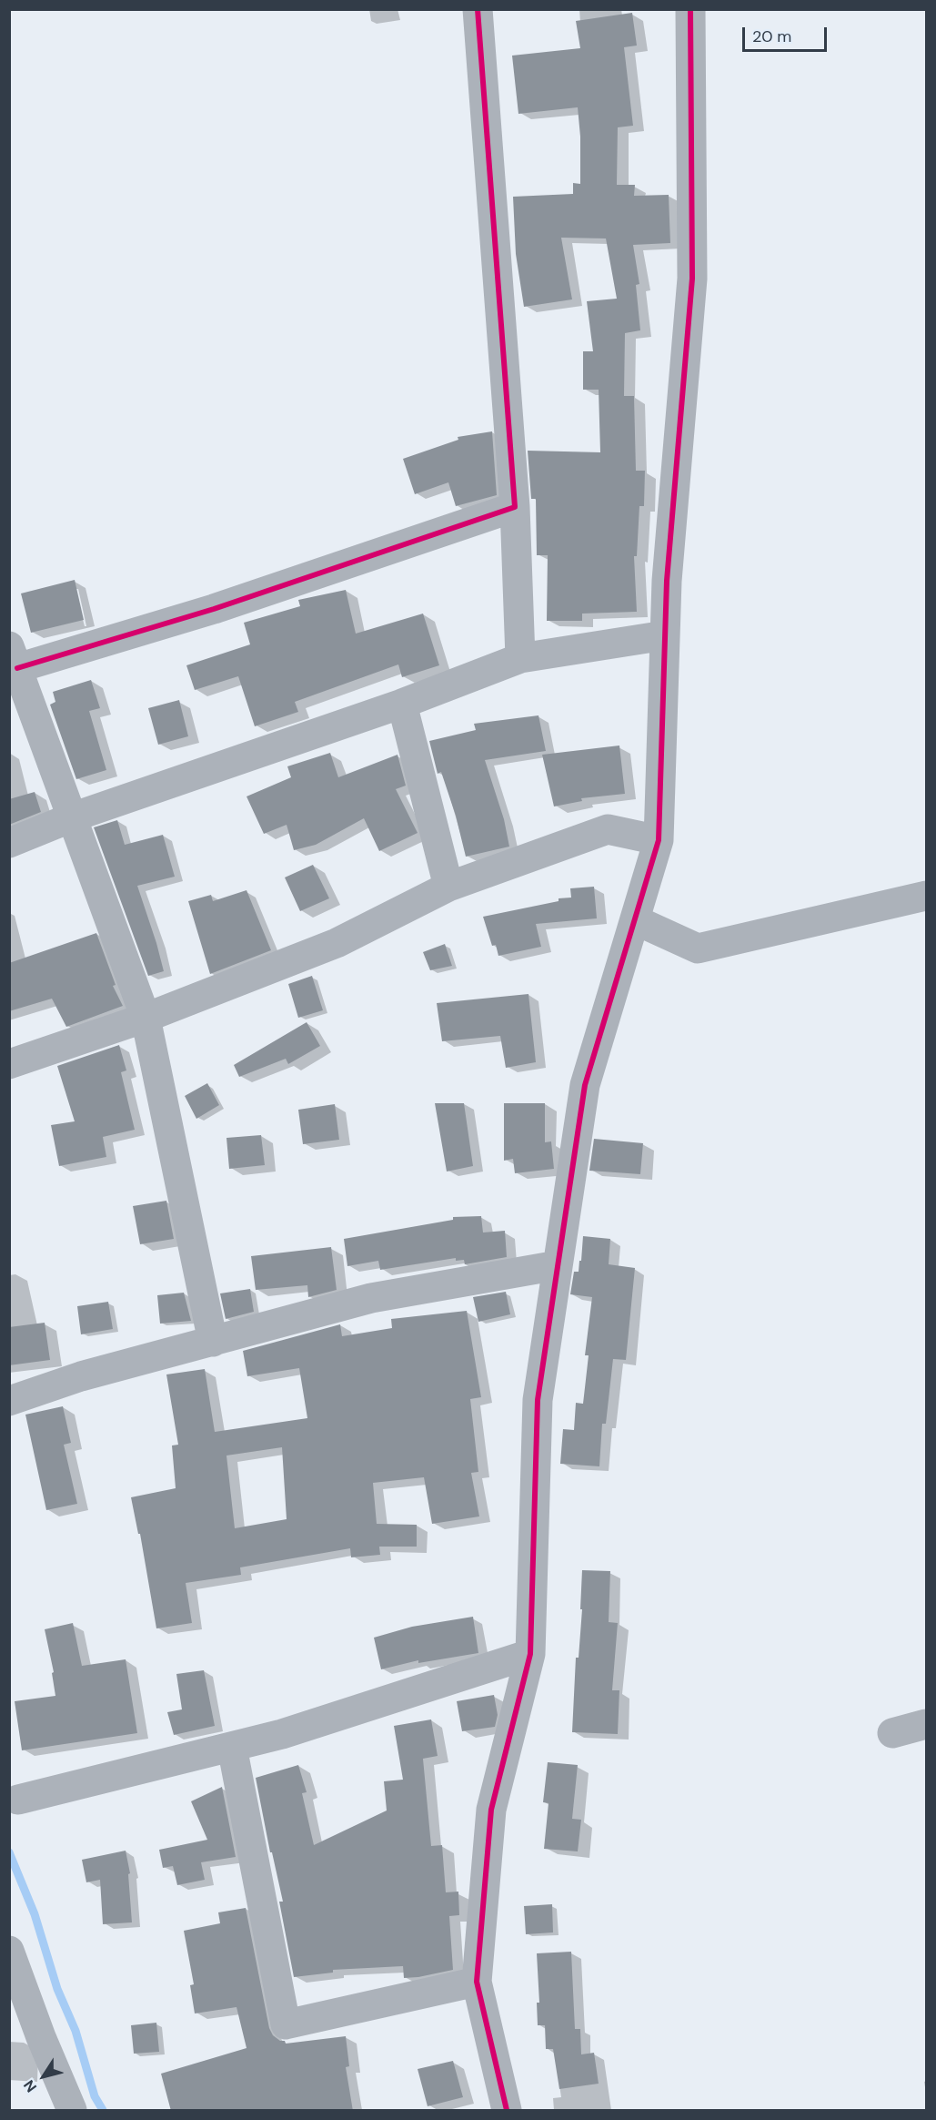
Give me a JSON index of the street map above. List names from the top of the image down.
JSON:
{
  "scale_bar": "20 m",
  "north": "bottom left"
}
